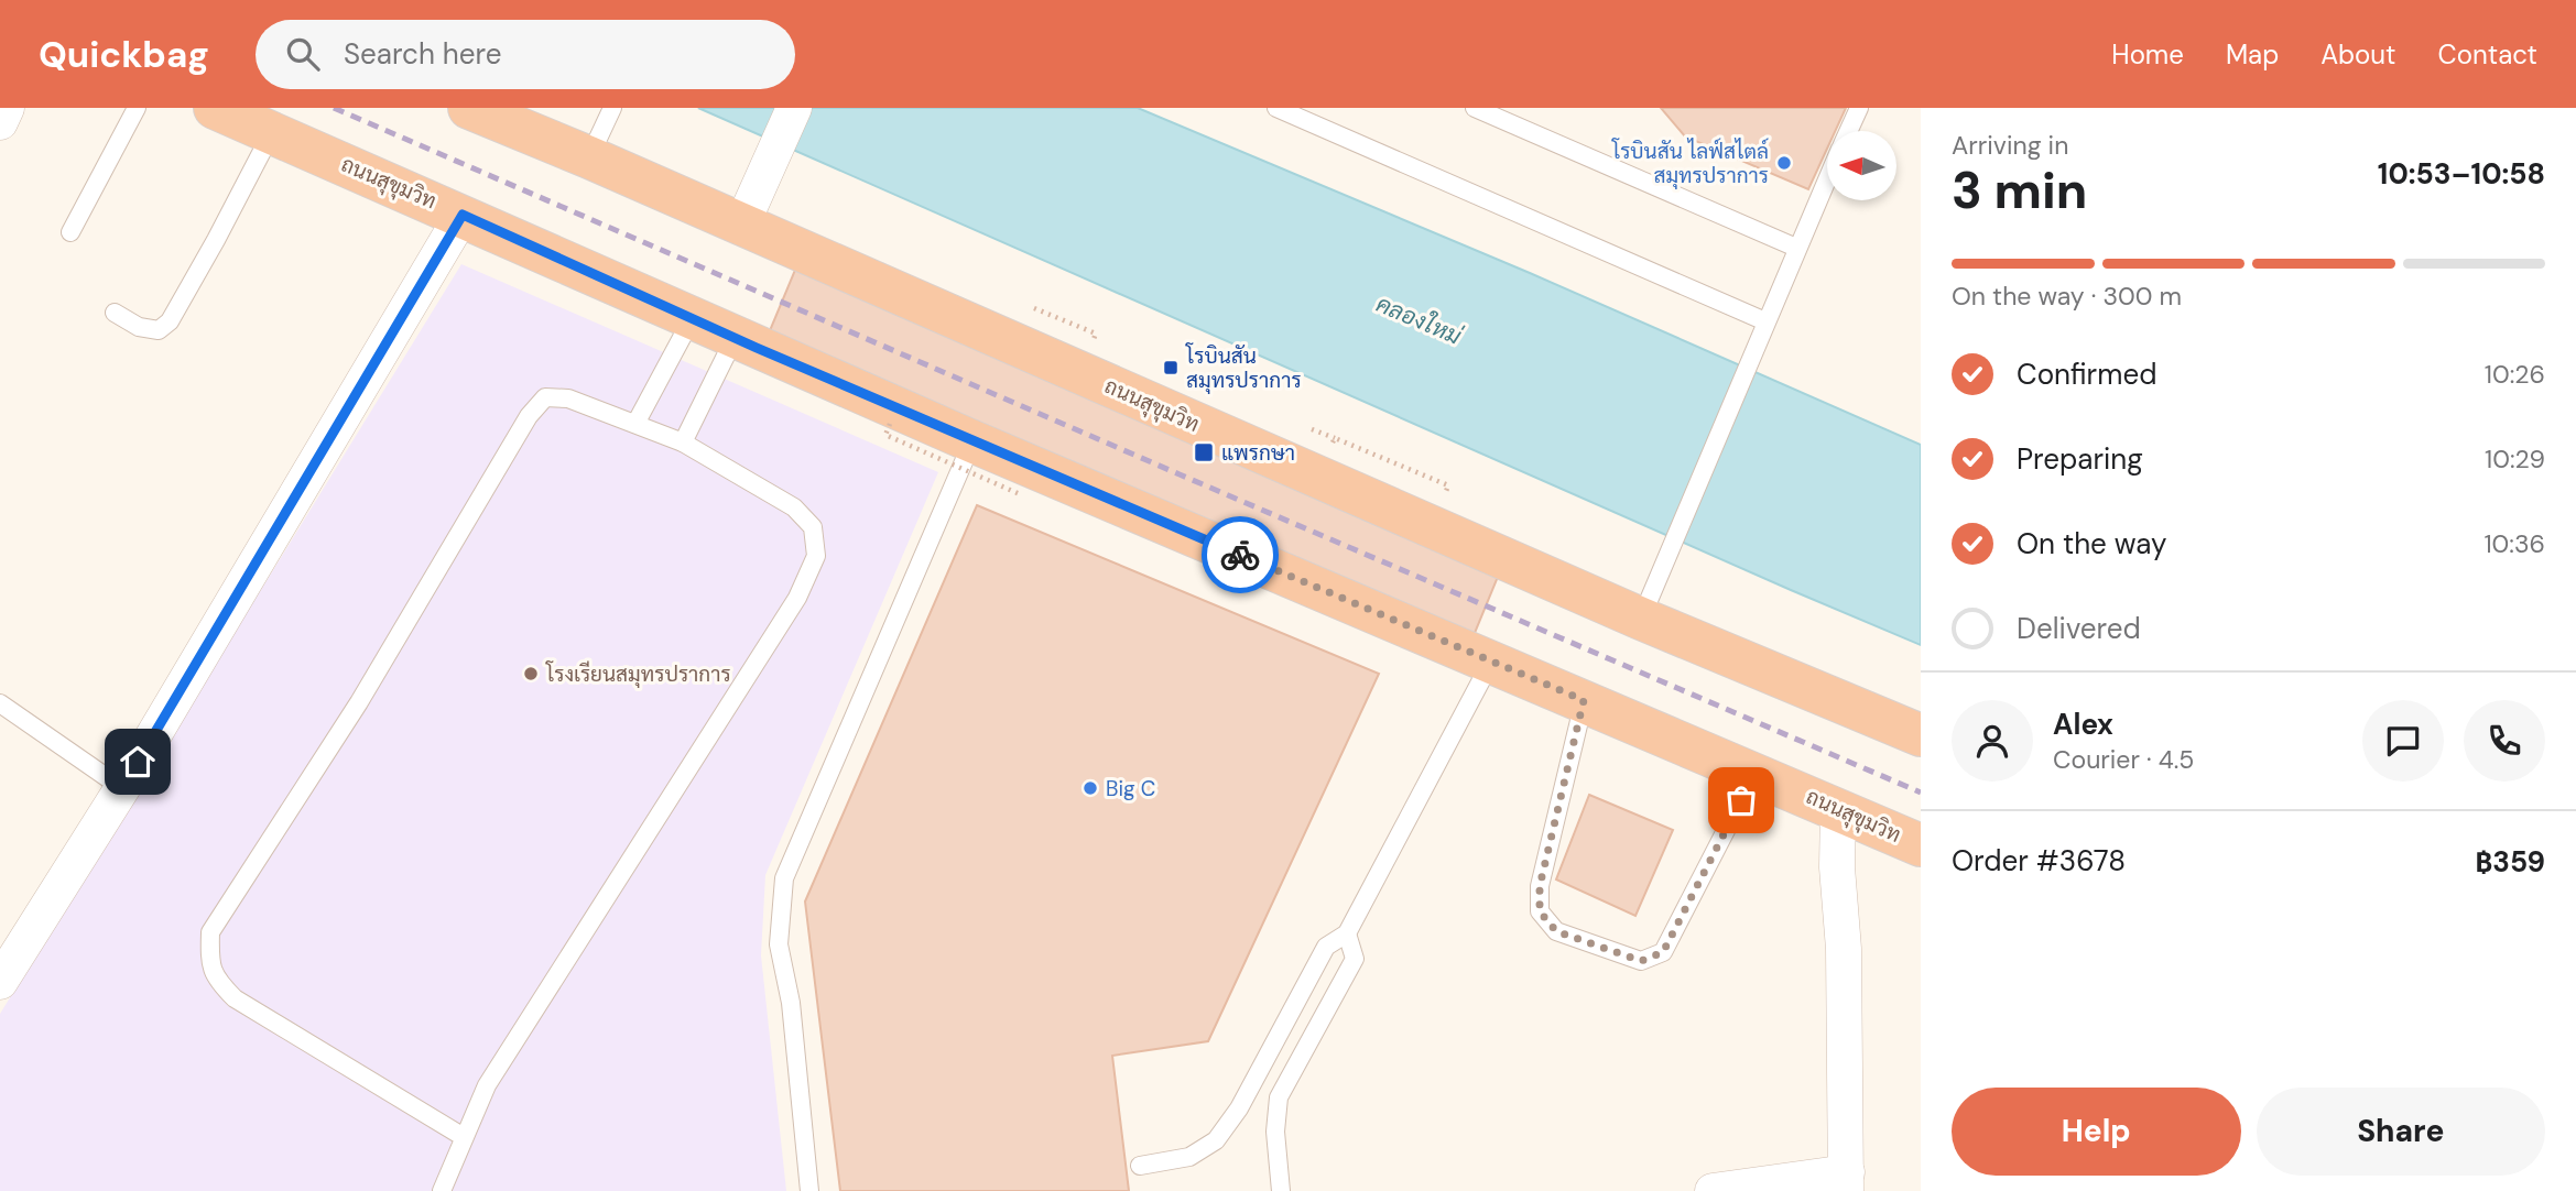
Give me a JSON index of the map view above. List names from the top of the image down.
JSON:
{
  "streets": {
    "highway": ["ถนนสุขุมวิท"]
  },
  "water": ["คลองใหม่"],
  "places": {
    "other": ["โรบินสัน ไลฟ์สไตล์ สมุทรปราการ", "โรงเรียนสมุทรปราการ", "Big C"],
    "transit": ["โรบินสัน สมุทรปราการ", "แพรกษา"]
  },
  "north": "left",
  "page": {
    "header": "Quickbag",
    "search": "Search here",
    "nav": [
      "Home",
      "Map",
      "About",
      "Contact"
    ],
    "heading": ["3 min", "Arriving in", "10:53–10:58"],
    "panel": [
      "Alex",
      "Courier · 4.5",
      "Order #3678",
      "฿359"
    ],
    "bar": "On the way · 300 m",
    "list": [
      ["Confirmed", "10:26"],
      ["Preparing", "10:29"],
      ["On the way", "10:36"],
      "Delivered"
    ],
    "buttons": ["Help", "Share"]
  }
}
